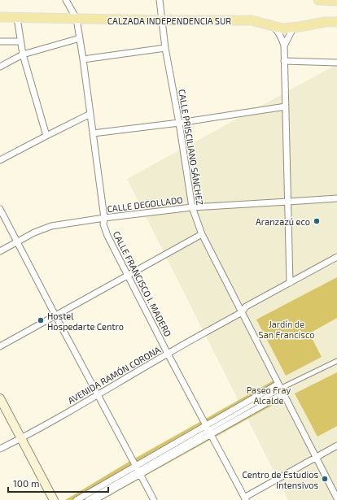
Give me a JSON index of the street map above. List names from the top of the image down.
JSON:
{
  "streets": {
    "main road": ["CALZADA INDEPENDENCIA SUR"],
    "street": [
      "CALLE PRISCILIANO SÁNCHEZ",
      "CALLE DEGOLLADO",
      "CALLE FRANCISCO I. MADERO",
      "AVENIDA RAMÓN CORONA"
    ]
  },
  "crossings": [
    ["CALZADA INDEPENDENCIA SUR", "CALLE PRISCILIANO SÁNCHEZ"],
    ["CALZADA INDEPENDENCIA SUR", "CALLE FRANCISCO I. MADERO"],
    ["CALLE PRISCILIANO SÁNCHEZ", "CALLE DEGOLLADO"],
    ["CALLE PRISCILIANO SÁNCHEZ", "AVENIDA RAMÓN CORONA"],
    ["CALLE DEGOLLADO", "CALLE FRANCISCO I. MADERO"],
    ["CALLE FRANCISCO I. MADERO", "AVENIDA RAMÓN CORONA"]
  ],
  "parks": ["Jardín de San Francisco", "Paseo Fray Alcalde"],
  "places": ["Aranzazú eco", "Hostel Hospedarte Centro", "Centro de Estudios Intensivos"],
  "scale_bar": "100 m"
}
